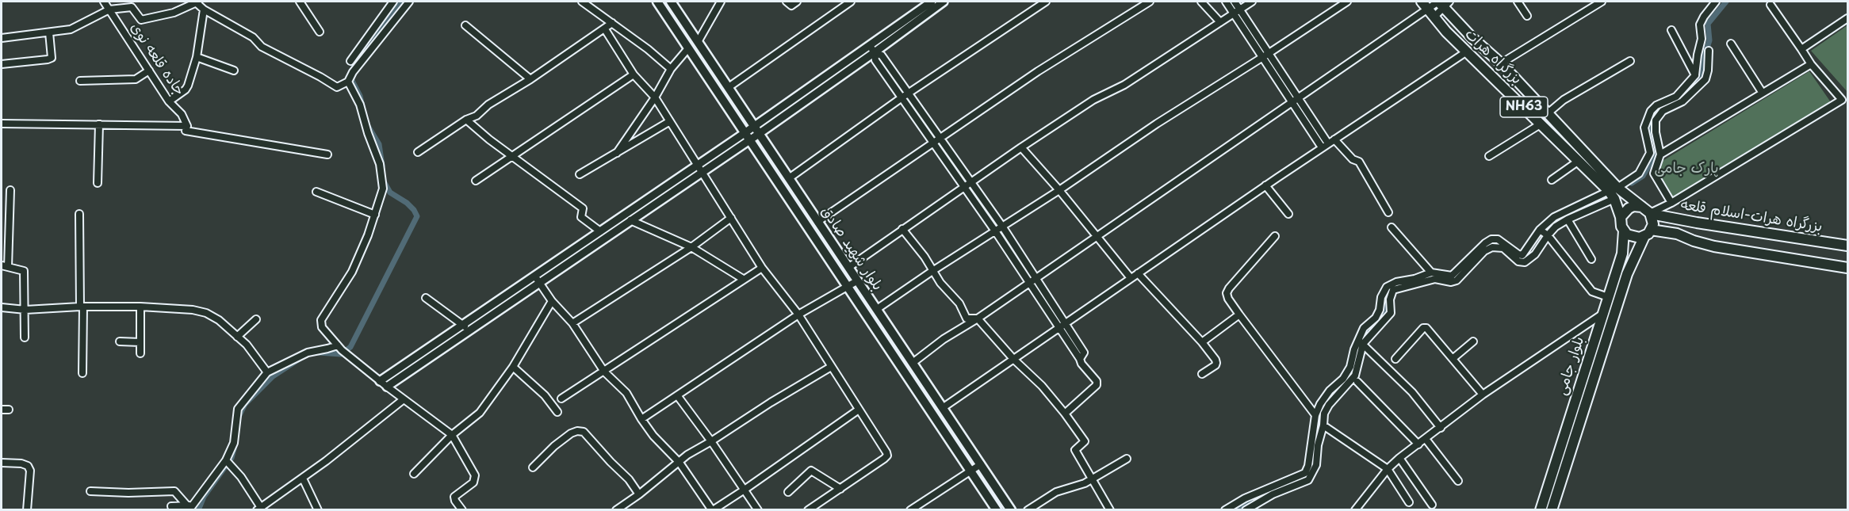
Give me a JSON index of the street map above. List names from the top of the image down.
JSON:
{
  "streets": {
    "highway": [
      "بزرگراه هرات",
      "NH63",
      "بزرگراه هرات-اسلام قلعه",
      "بلوار جامی"
    ],
    "main road": ["بلوار شهید صادق"],
    "street": ["جاده قلعه نوی"]
  },
  "crossings": [
    ["بزرگراه هرات", "NH63"],
    ["بزرگراه هرات", "بزرگراه هرات-اسلام قلعه"],
    ["بزرگراه هرات", "بلوار جامی"],
    ["NH63", "بزرگراه هرات-اسلام قلعه"],
    ["NH63", "بلوار جامی"],
    ["بزرگراه هرات-اسلام قلعه", "بلوار جامی"]
  ],
  "parks": ["پارک جامی"]
}
